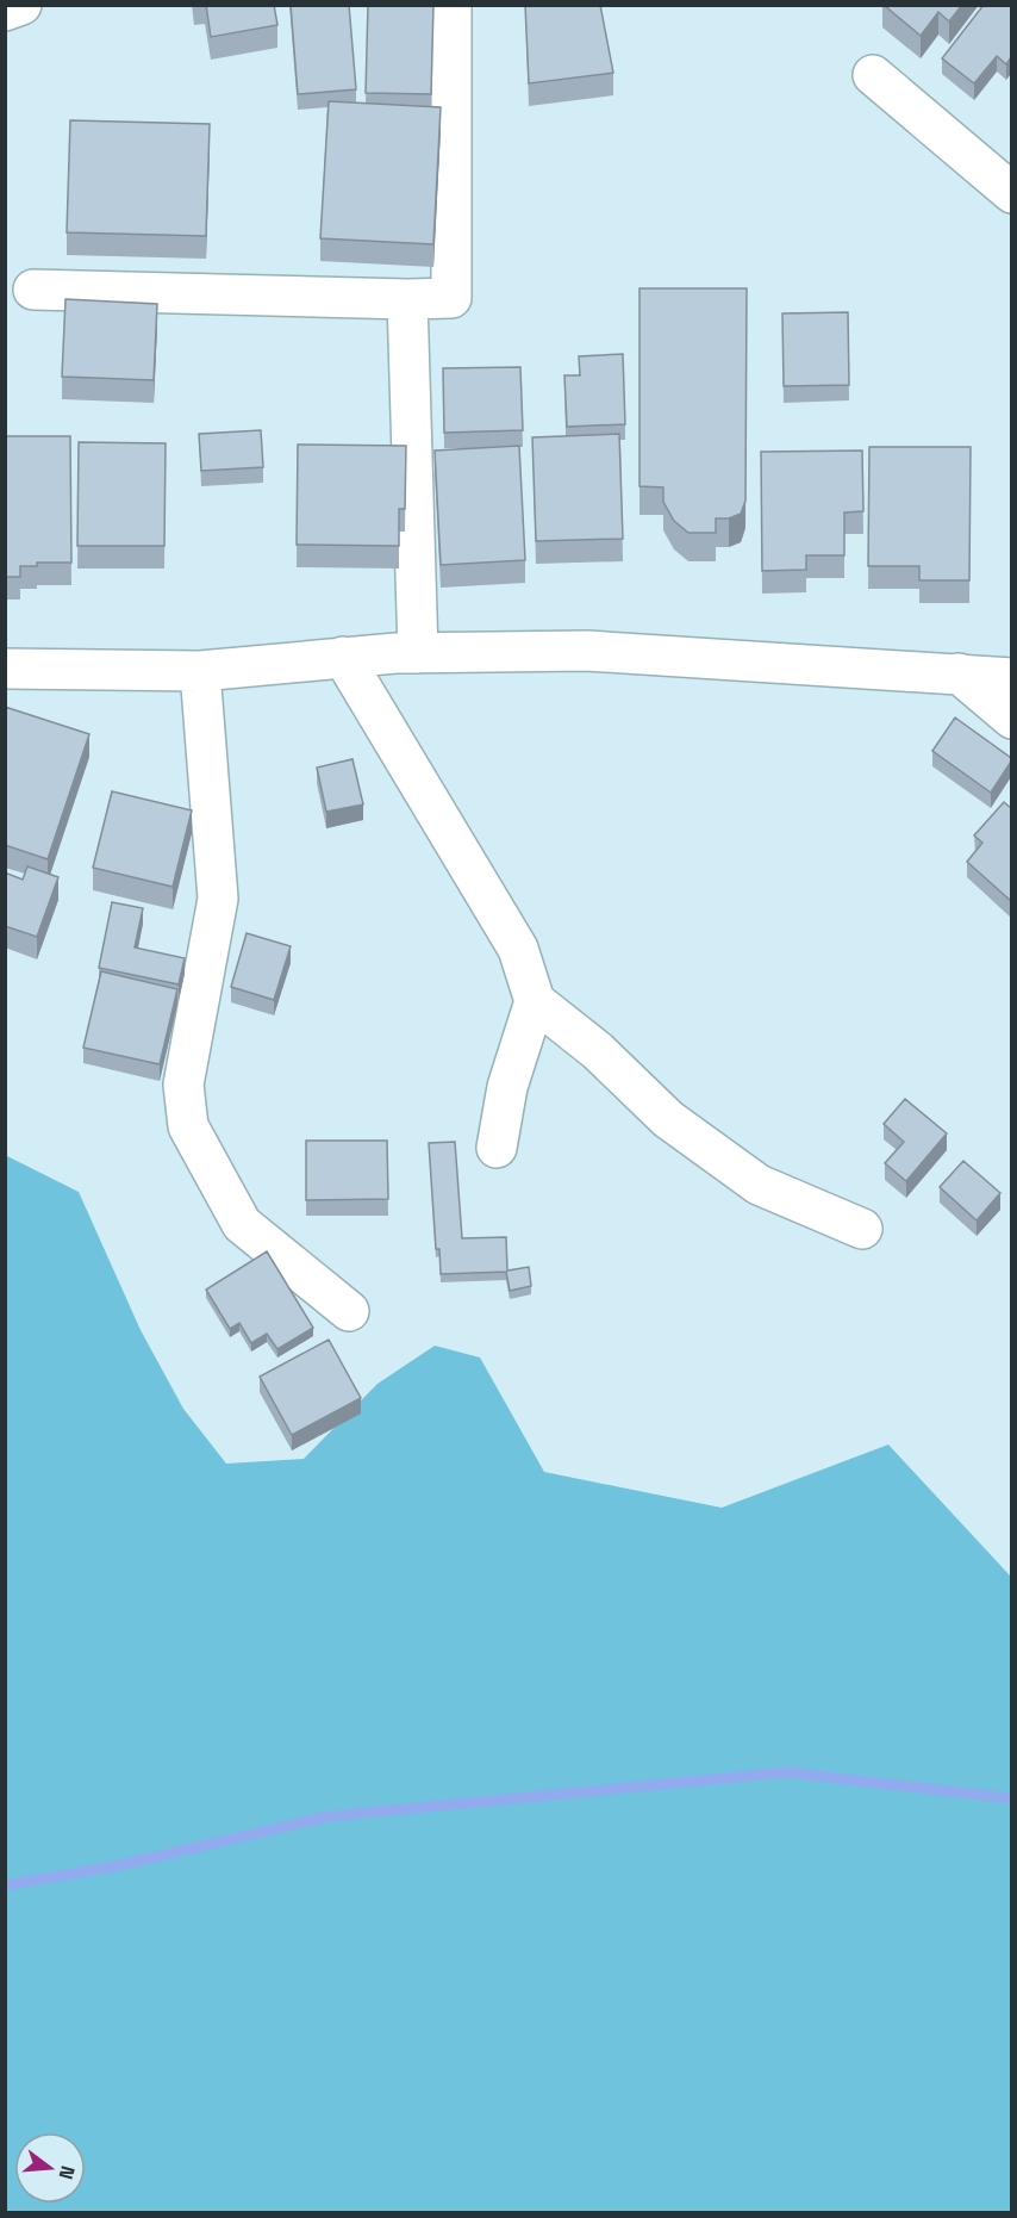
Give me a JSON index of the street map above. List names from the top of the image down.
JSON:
{
  "north": "right"
}
